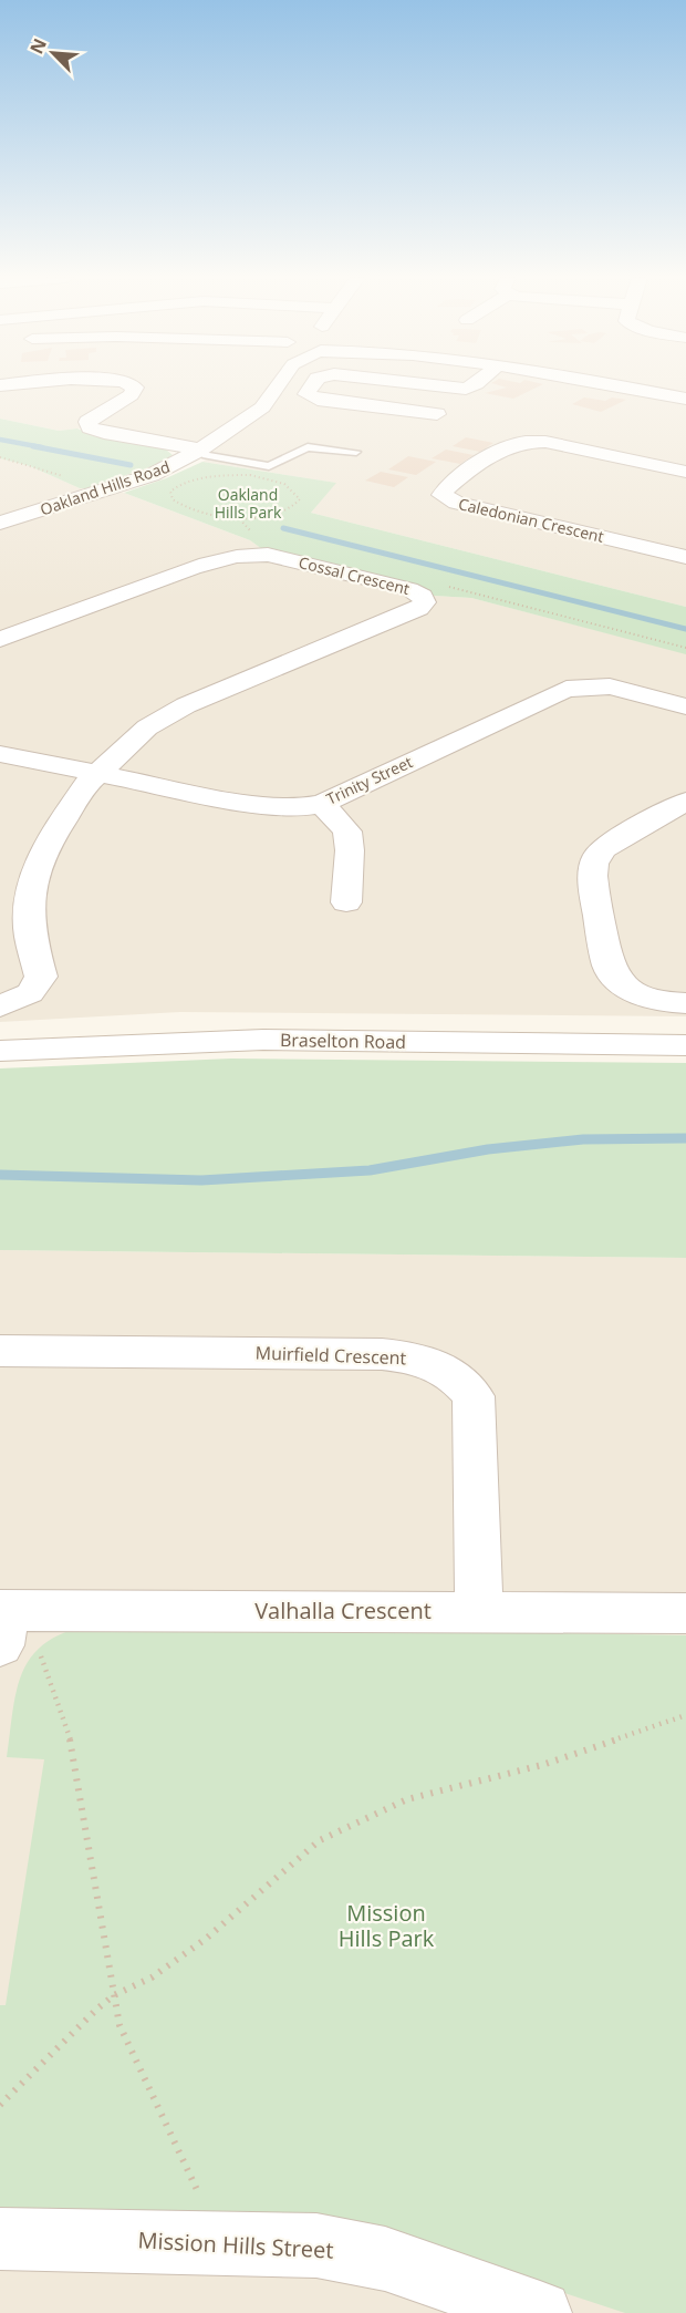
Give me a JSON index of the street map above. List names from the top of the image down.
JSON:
{
  "streets": {
    "street": [
      "Oakland Hills Road",
      "Caledonian Crescent",
      "Cossal Crescent",
      "Trinity Street",
      "Braselton Road",
      "Muirfield Crescent",
      "Valhalla Crescent",
      "Mission Hills Street"
    ]
  },
  "crossings": [
    ["Cossal Crescent", "Trinity Street"],
    ["Muirfield Crescent", "Valhalla Crescent"]
  ],
  "parks": ["Oakland Hills Park", "Mission Hills Park"],
  "north": "top left"
}
